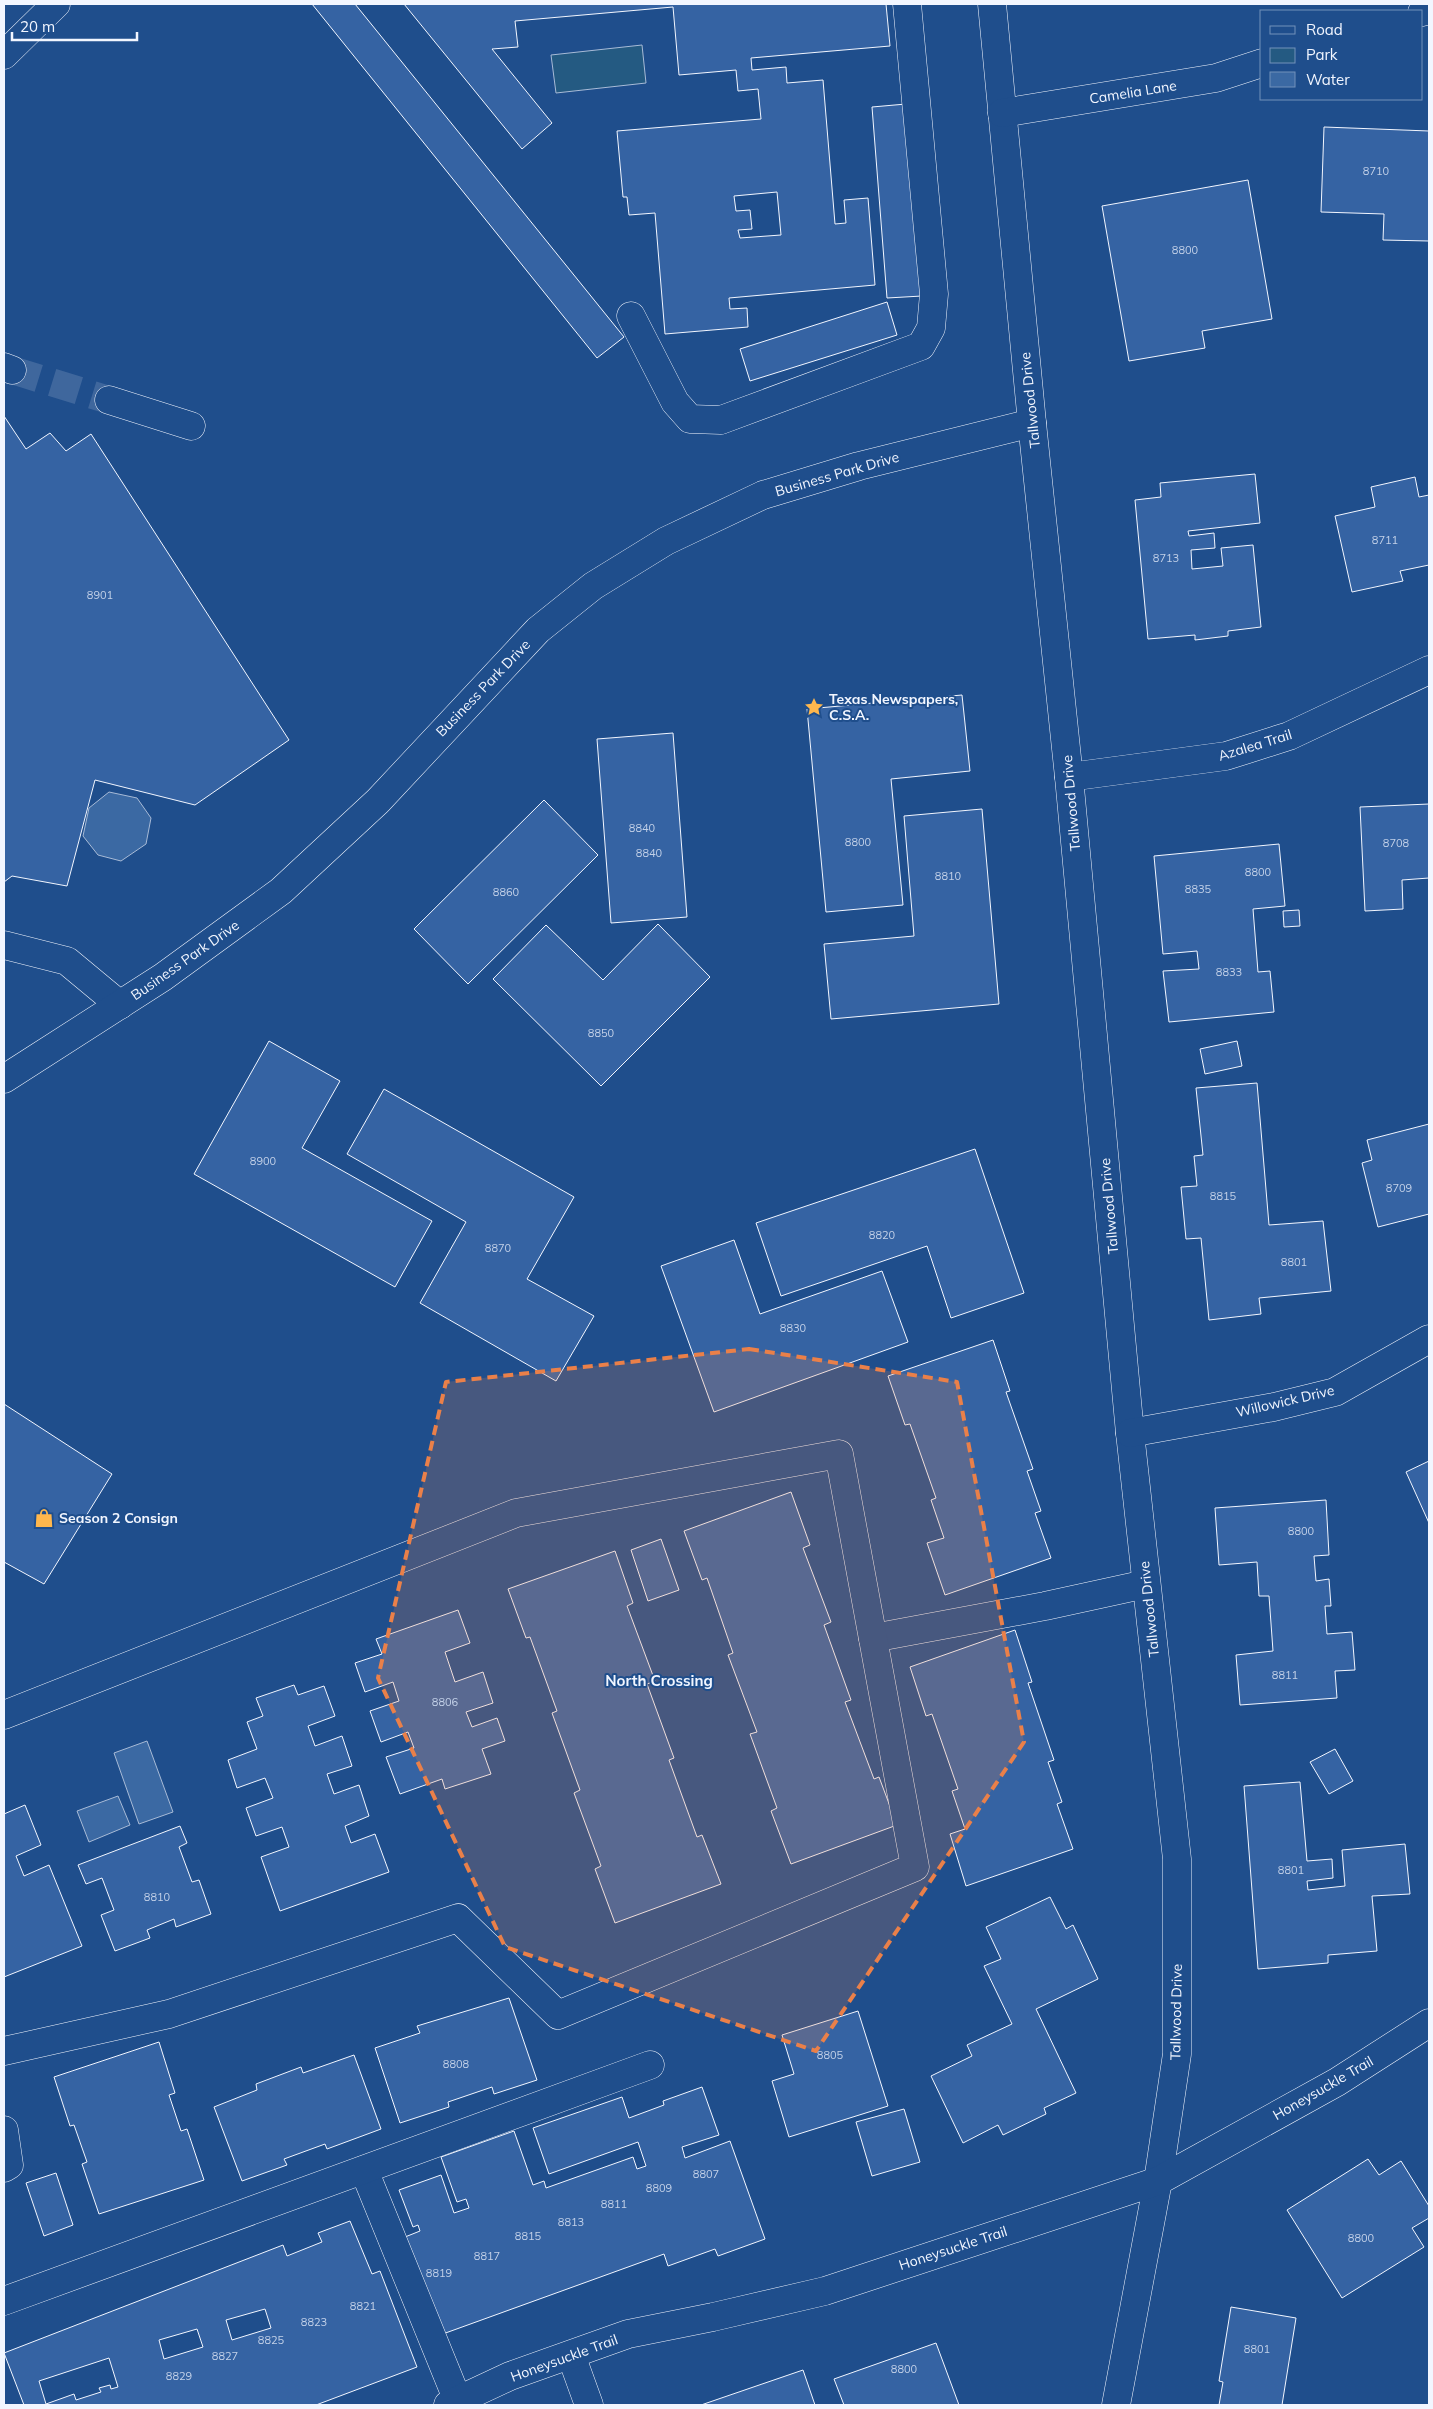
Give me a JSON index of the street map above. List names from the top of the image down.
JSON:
{
  "streets": {
    "street": [
      "Camelia Lane",
      "Tallwood Drive",
      "Business Park Drive",
      "Azalea Trail",
      "Willowick Drive",
      "Honeysuckle Trail"
    ]
  },
  "crossings": [
    ["Camelia Lane", "Tallwood Drive"],
    ["Tallwood Drive", "Business Park Drive"],
    ["Tallwood Drive", "Azalea Trail"],
    ["Tallwood Drive", "Willowick Drive"],
    ["Tallwood Drive", "Honeysuckle Trail"]
  ],
  "districts": ["North Crossing"],
  "places": {
    "place": ["Texas Newspapers, C.S.A."],
    "shop": ["Season 2 Consign"]
  },
  "house_numbers": [
    "8710",
    "8800",
    "8711",
    "8713",
    "8901",
    "8840",
    "8800",
    "8708",
    "8840",
    "8800",
    "8810",
    "8835",
    "8860",
    "8833",
    "8850",
    "8900",
    "8709",
    "8815",
    "8820",
    "8870",
    "8801",
    "8830",
    "8800",
    "8811",
    "8806",
    "8801",
    "8810",
    "8805",
    "8808",
    "8807",
    "8809",
    "8811",
    "8813",
    "8815",
    "8800",
    "8817",
    "8819",
    "8821",
    "8823",
    "8825",
    "8801",
    "8827",
    "8800",
    "8829"
  ],
  "legend": ["Road", "Park", "Water"],
  "scale_bar": "20 m"
}
